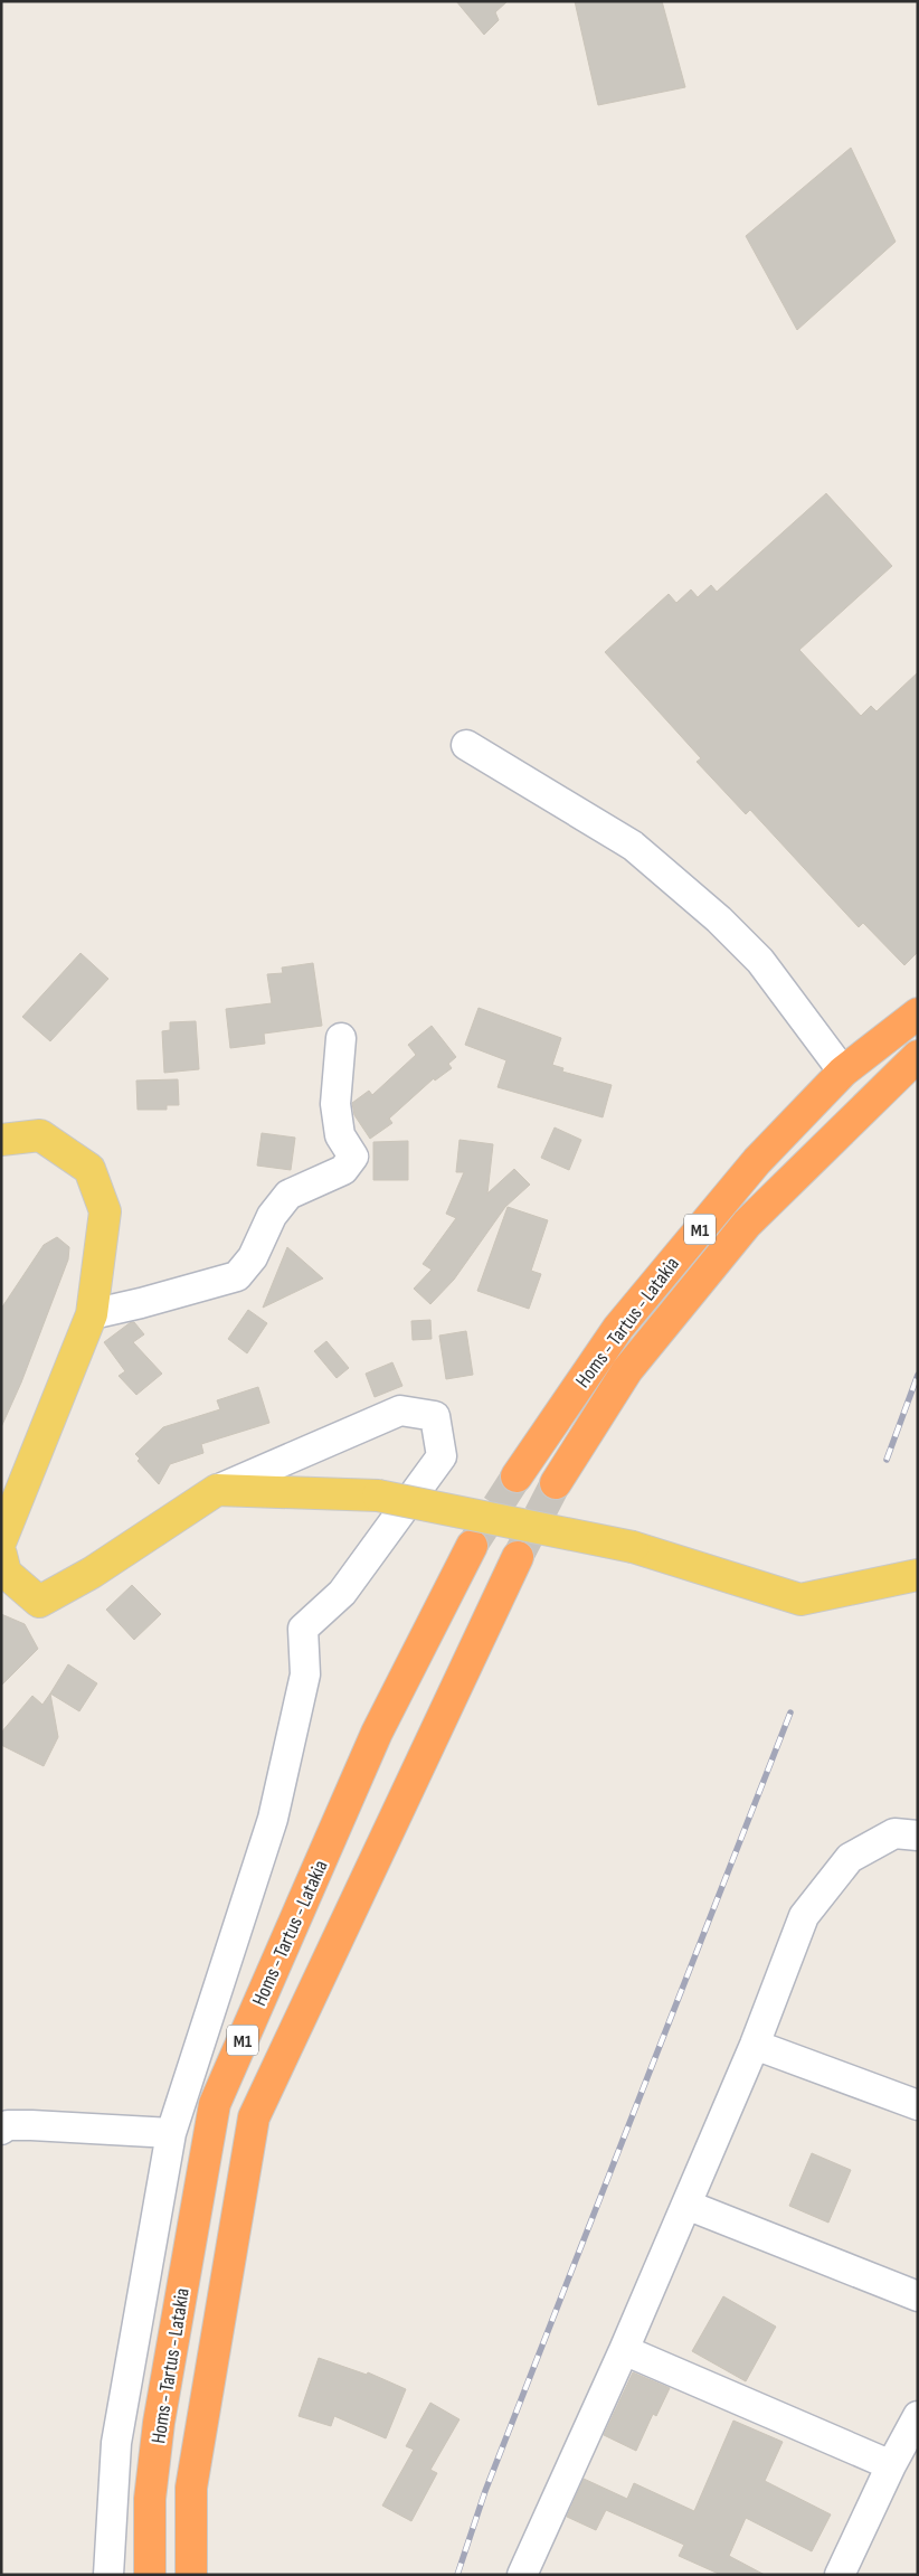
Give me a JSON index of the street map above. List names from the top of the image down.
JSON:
{
  "streets": {
    "highway": ["M1", "Homs - Tartus - Latakia"]
  }
}
